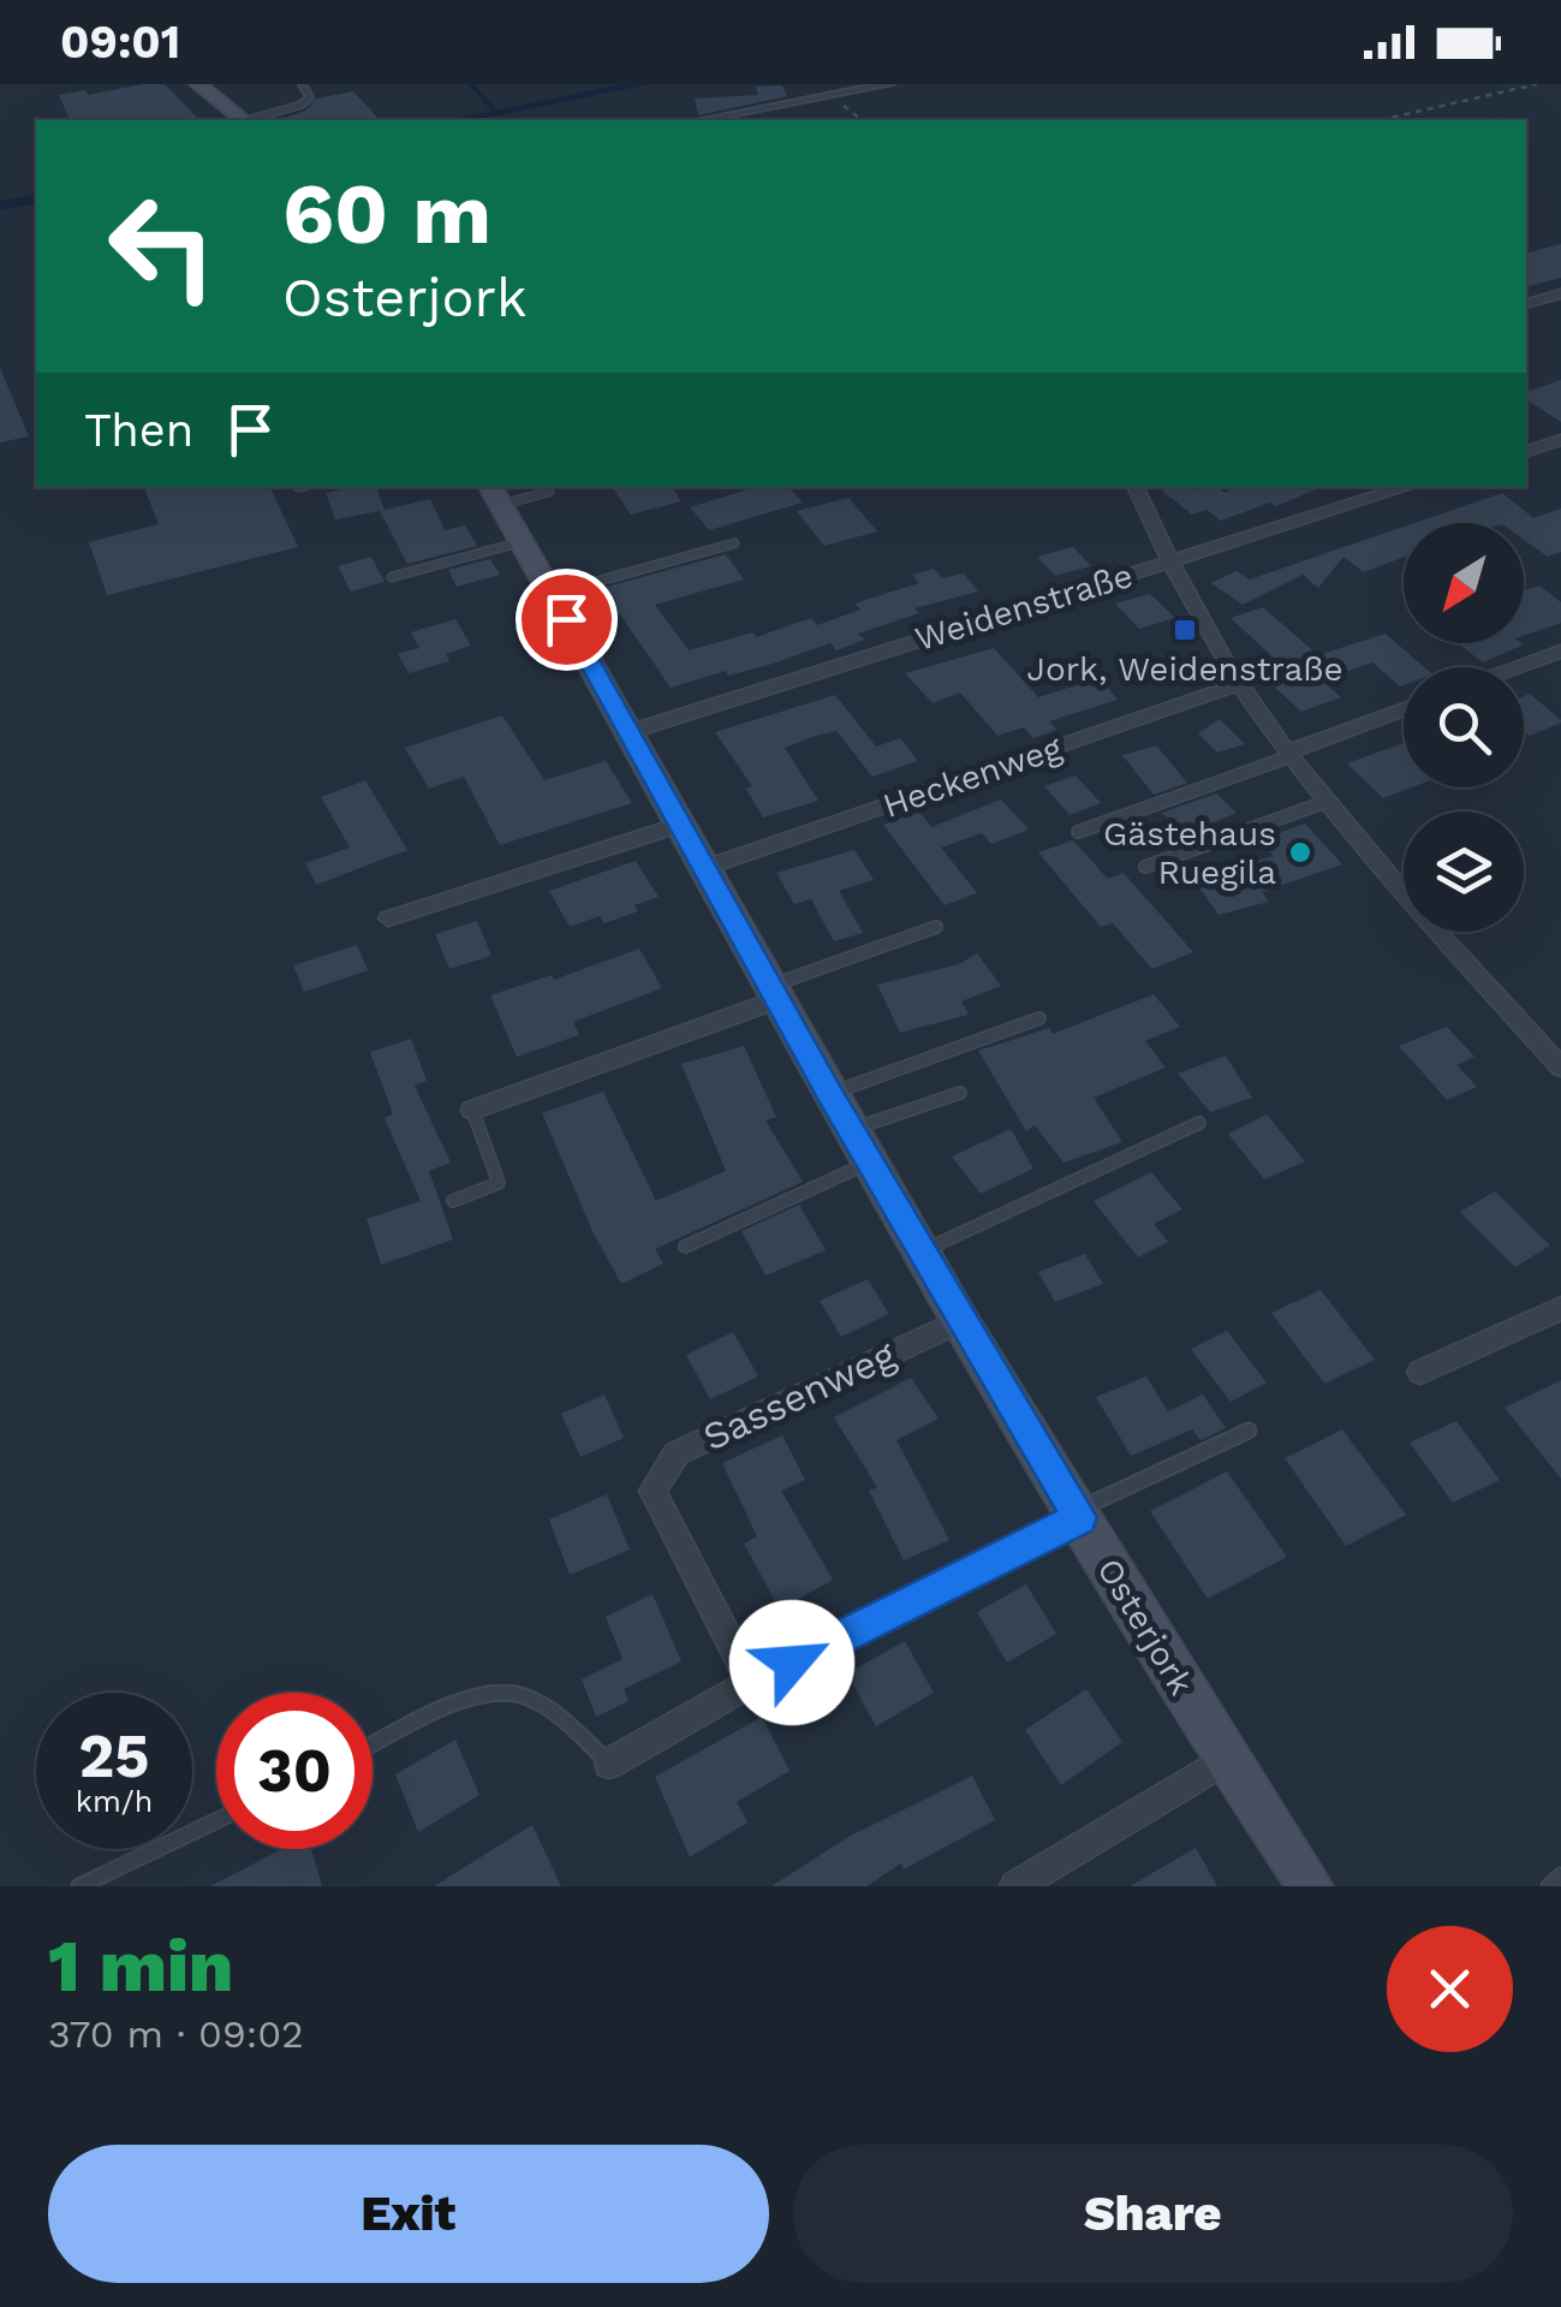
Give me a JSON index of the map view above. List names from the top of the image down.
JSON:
{
  "streets": {
    "main road": ["Osterjork"],
    "street": ["Weidenstraße", "Heckenweg", "Sassenweg"]
  },
  "crossings": [
    ["Weidenstraße", "Osterjork"],
    ["Heckenweg", "Osterjork"],
    ["Sassenweg", "Osterjork"]
  ],
  "places": {
    "transit": ["Jork, Weidenstraße"],
    "other": ["Gästehaus Ruegila"]
  },
  "north": "bottom left",
  "page": {
    "status": "09:01",
    "turn": ["60 m", "Osterjork"],
    "then": "Then",
    "speed": "25 km/h",
    "limit": "30",
    "heading": ["1 min", "370 m · 09:02"],
    "buttons": ["Exit", "Share"]
  }
}
